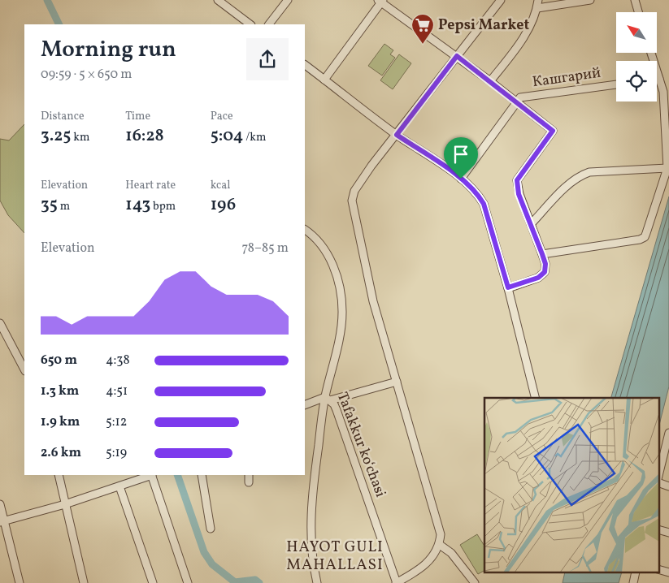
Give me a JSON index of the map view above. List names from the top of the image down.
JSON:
{
  "streets": {
    "street": ["Кашгарий", "Tafakkur ko‘chasi"]
  },
  "districts": ["HAYOT GULI MAHALLASI"],
  "places": {
    "supermarket": ["Pepsi Market"]
  },
  "north": "top left",
  "page": {
    "heading": ["Morning run", "09:59 · 5 × 650 m"],
    "stats": [
      ["Distance", "3.25 km"],
      ["Time", "16:28"],
      ["Pace", "5:04 /km"],
      ["Elevation", "35 m"],
      ["Heart rate", "143 bpm"],
      ["kcal", "196"]
    ],
    "chart": ["Elevation", "78–85 m"],
    "list": [
      {
        "name": "650 m",
        "note": "4:38"
      },
      {
        "name": "1.3 km",
        "note": "4:51"
      },
      {
        "name": "1.9 km",
        "note": "5:12"
      },
      {
        "name": "2.6 km",
        "note": "5:19"
      }
    ]
  }
}
